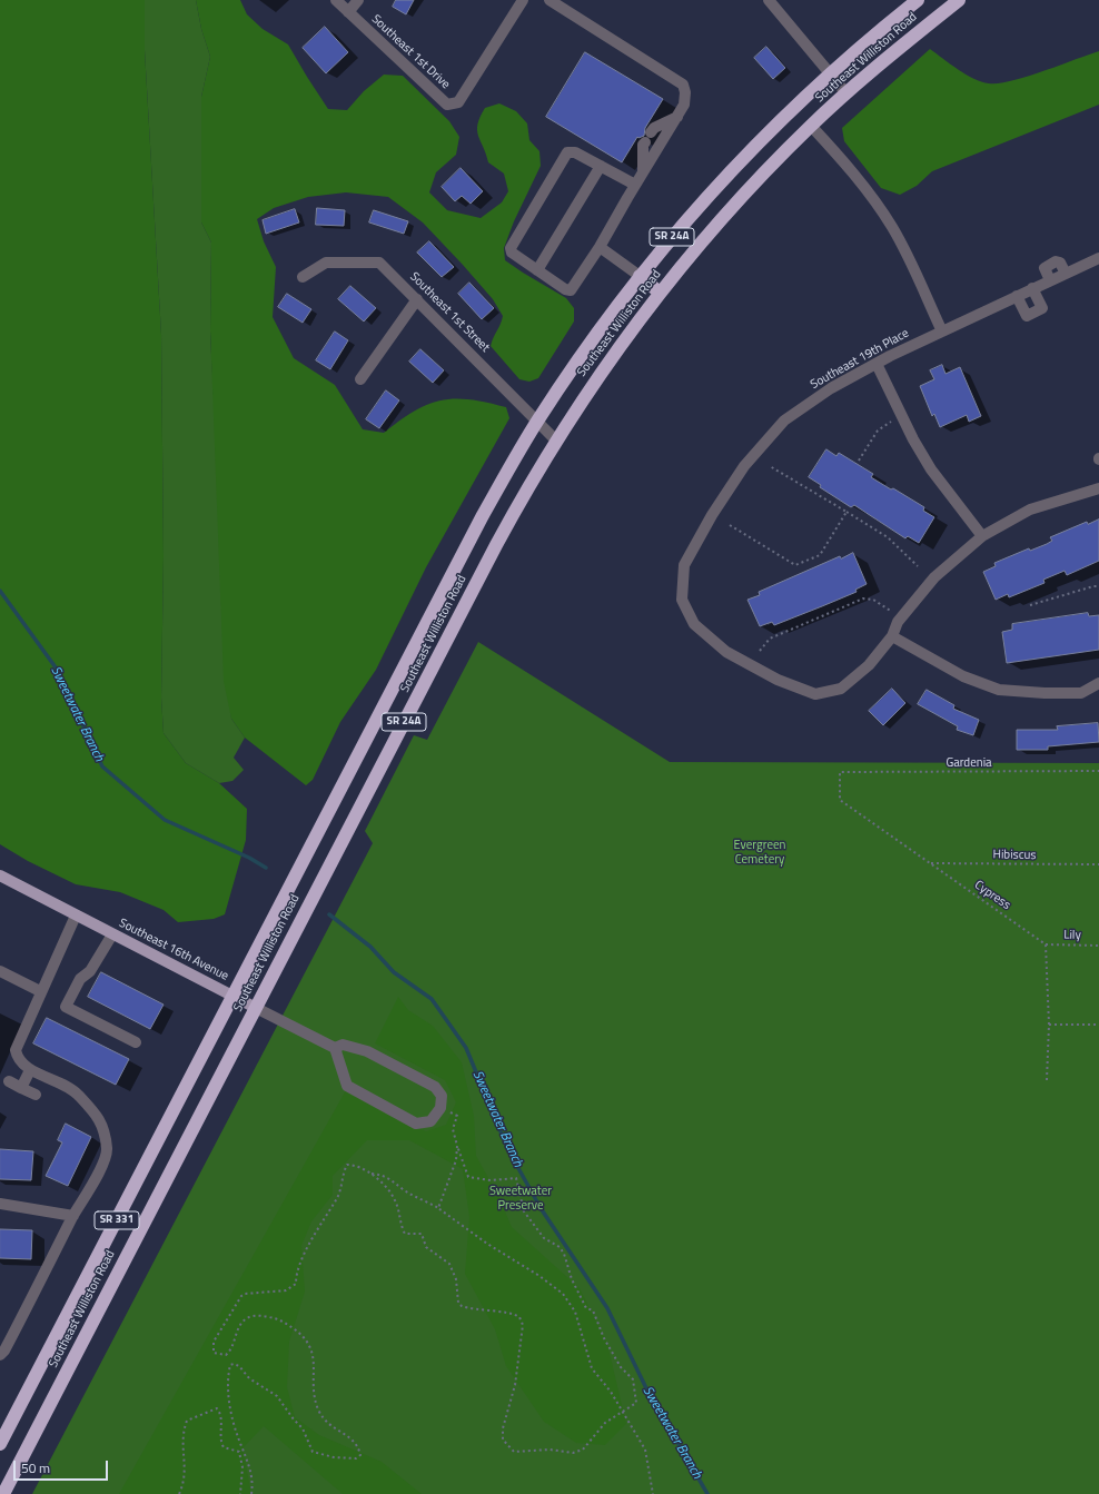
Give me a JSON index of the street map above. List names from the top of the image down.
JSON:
{
  "streets": {
    "highway": ["Southeast Williston Road", "SR 24A", "SR 331"],
    "main road": ["Southeast 16th Avenue"],
    "street": ["Southeast 1st Drive", "Southeast 1st Street", "Southeast 19th Place"],
    "path": [
      "Gardenia",
      "Hibiscus",
      "Cypress",
      "Lily"
    ]
  },
  "crossings": [
    ["Southeast Williston Road", "Southeast 1st Street"],
    ["Southeast Williston Road", "Southeast 16th Avenue"],
    ["Gardenia", "Cypress"],
    ["Hibiscus", "Cypress"],
    ["Cypress", "Lily"]
  ],
  "water": ["Sweetwater Branch"],
  "parks": ["Evergreen Cemetery", "Sweetwater Preserve"],
  "scale_bar": "50 m"
}
